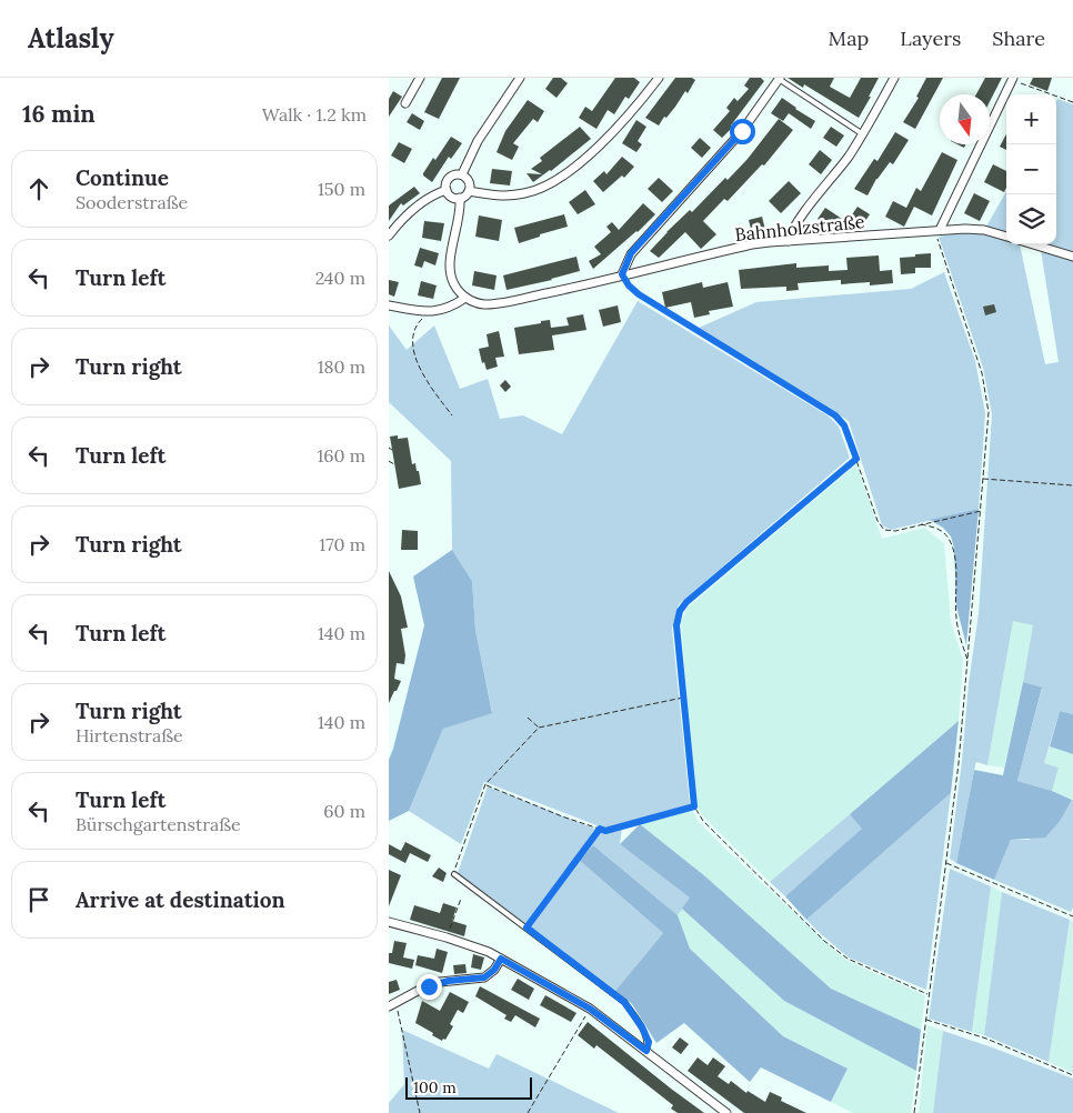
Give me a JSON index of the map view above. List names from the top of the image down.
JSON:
{
  "streets": {
    "street": ["Bahnholzstraße"]
  },
  "scale_bar": "100 m",
  "north": "bottom",
  "page": {
    "header": "Atlasly",
    "nav": ["Map", "Layers", "Share"],
    "heading": ["16 min", "Walk · 1.2 km"],
    "map_buttons": ["+", "−"],
    "list": [
      ["Continue", "Sooderstraße", "150 m"],
      ["Turn left", "240 m"],
      ["Turn right", "180 m"],
      ["Turn left", "160 m"],
      ["Turn right", "170 m"],
      ["Turn left", "140 m"],
      ["Turn right", "Hirtenstraße", "140 m"],
      ["Turn left", "Bürschgartenstraße", "60 m"],
      "Arrive at destination"
    ],
    "scale": "100 m"
  }
}
